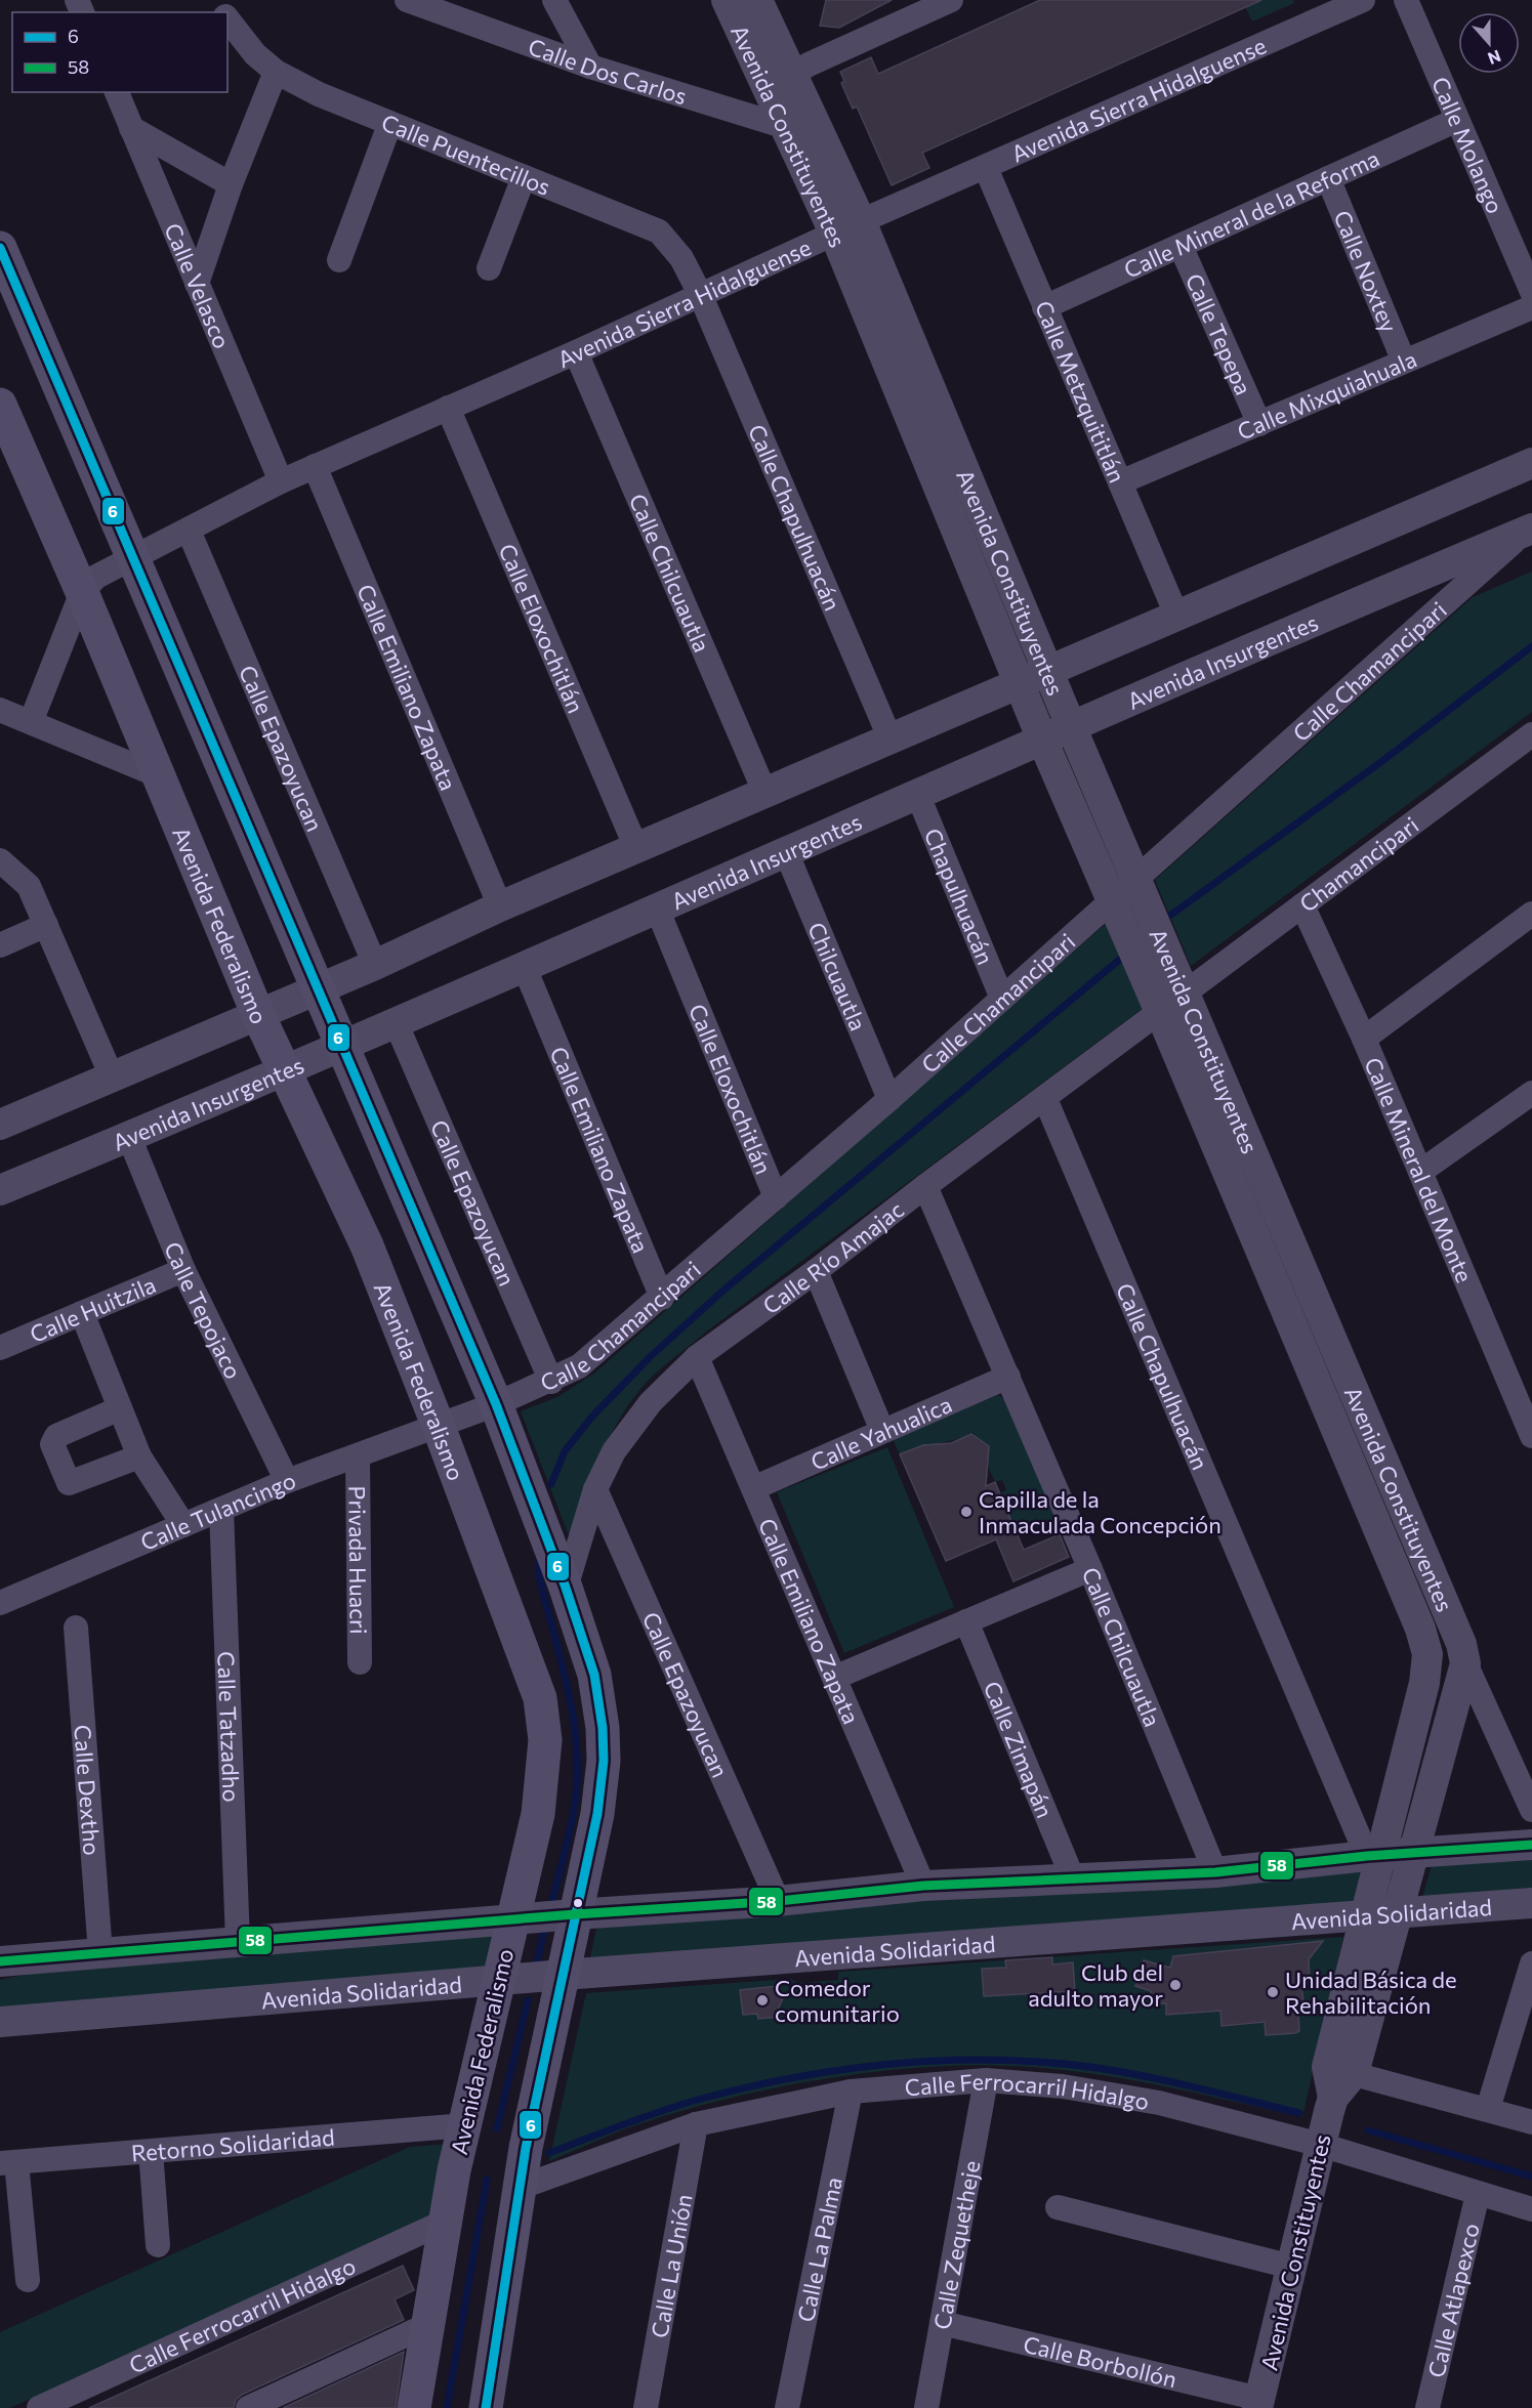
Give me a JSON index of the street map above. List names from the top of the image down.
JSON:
{
  "streets": {
    "main road": ["Avenida Federalismo"],
    "street": [
      "Calle Dos Carlos",
      "Avenida Sierra Hidalguense",
      "Avenida Constituyentes",
      "Calle Molango",
      "Calle Puentecillos",
      "Calle Mineral de la Reforma",
      "Calle Noxtey",
      "Calle Velasco",
      "Calle Tepepa",
      "Calle Metzquititlán",
      "Calle Mixquiahuala",
      "Calle Chapulhuacán",
      "Calle Chilcuautla",
      "Calle Eloxochitlán",
      "Avenida Insurgentes",
      "Calle Chamancipari",
      "Calle Emiliano Zapata",
      "Calle Epazoyucan",
      "Chamancipari",
      "Chapulhuacán",
      "Chilcuautla",
      "Calle Mineral del Monte",
      "Calle Río Amajac",
      "Calle Huitzila",
      "Calle Tepojaco",
      "Calle Yahualica",
      "Calle Tulancingo",
      "Privada Huacri",
      "Calle Tatzadho",
      "Calle Zimapán",
      "Calle Dextho",
      "Avenida Solidaridad",
      "Calle Ferrocarril Hidalgo",
      "Retorno Solidaridad",
      "Calle Zequetheje",
      "Calle La Palma",
      "Calle La Unión",
      "Calle Atlapexco",
      "Calle Borbollón"
    ]
  },
  "crossings": [
    ["Calle Dos Carlos", "Avenida Constituyentes"],
    ["Avenida Sierra Hidalguense", "Avenida Constituyentes"],
    ["Avenida Sierra Hidalguense", "Calle Puentecillos"],
    ["Avenida Sierra Hidalguense", "Calle Velasco"],
    ["Avenida Sierra Hidalguense", "Calle Metzquititlán"],
    ["Avenida Sierra Hidalguense", "Calle Chapulhuacán"],
    ["Avenida Sierra Hidalguense", "Calle Chilcuautla"],
    ["Avenida Sierra Hidalguense", "Calle Eloxochitlán"],
    ["Avenida Sierra Hidalguense", "Calle Emiliano Zapata"],
    ["Avenida Sierra Hidalguense", "Calle Epazoyucan"],
    ["Avenida Sierra Hidalguense", "Avenida Federalismo"],
    ["Avenida Constituyentes", "Calle Chapulhuacán"],
    ["Avenida Constituyentes", "Avenida Insurgentes"],
    ["Avenida Constituyentes", "Calle Chamancipari"],
    ["Avenida Constituyentes", "Chamancipari"],
    ["Avenida Constituyentes", "Calle Río Amajac"],
    ["Avenida Constituyentes", "Avenida Solidaridad"],
    ["Avenida Constituyentes", "Calle Ferrocarril Hidalgo"],
    ["Avenida Constituyentes", "Calle Borbollón"],
    ["Calle Molango", "Calle Mineral de la Reforma"],
    ["Calle Puentecillos", "Calle Chapulhuacán"],
    ["Calle Mineral de la Reforma", "Calle Noxtey"],
    ["Calle Mineral de la Reforma", "Calle Tepepa"],
    ["Calle Mineral de la Reforma", "Calle Metzquititlán"],
    ["Calle Noxtey", "Calle Mixquiahuala"],
    ["Calle Tepepa", "Calle Mixquiahuala"],
    ["Calle Metzquititlán", "Calle Mixquiahuala"],
    ["Calle Chapulhuacán", "Calle Río Amajac"],
    ["Calle Chilcuautla", "Calle Río Amajac"],
    ["Calle Chilcuautla", "Calle Yahualica"],
    ["Calle Eloxochitlán", "Avenida Insurgentes"],
    ["Calle Eloxochitlán", "Calle Chamancipari"],
    ["Avenida Insurgentes", "Calle Chamancipari"],
    ["Avenida Insurgentes", "Calle Emiliano Zapata"],
    ["Avenida Insurgentes", "Calle Epazoyucan"],
    ["Avenida Insurgentes", "Chapulhuacán"],
    ["Avenida Insurgentes", "Avenida Federalismo"],
    ["Avenida Insurgentes", "Chilcuautla"],
    ["Avenida Insurgentes", "Calle Tepojaco"],
    ["Calle Chamancipari", "Calle Emiliano Zapata"],
    ["Calle Chamancipari", "Calle Epazoyucan"],
    ["Calle Chamancipari", "Chapulhuacán"],
    ["Calle Chamancipari", "Avenida Federalismo"],
    ["Calle Chamancipari", "Chilcuautla"],
    ["Calle Chamancipari", "Calle Tulancingo"],
    ["Calle Emiliano Zapata", "Calle Río Amajac"],
    ["Calle Emiliano Zapata", "Calle Yahualica"],
    ["Calle Epazoyucan", "Calle Río Amajac"],
    ["Chamancipari", "Calle Mineral del Monte"],
    ["Chamancipari", "Calle Río Amajac"],
    ["Avenida Federalismo", "Calle Tulancingo"],
    ["Avenida Federalismo", "Avenida Solidaridad"],
    ["Avenida Federalismo", "Calle Ferrocarril Hidalgo"],
    ["Avenida Federalismo", "Retorno Solidaridad"],
    ["Calle Huitzila", "Calle Tepojaco"],
    ["Calle Tepojaco", "Calle Tulancingo"],
    ["Calle Tulancingo", "Privada Huacri"],
    ["Calle Tulancingo", "Calle Tatzadho"],
    ["Calle Ferrocarril Hidalgo", "Calle Zequetheje"],
    ["Calle Ferrocarril Hidalgo", "Calle La Palma"],
    ["Calle Ferrocarril Hidalgo", "Calle La Unión"],
    ["Calle Ferrocarril Hidalgo", "Calle Atlapexco"],
    ["Calle Zequetheje", "Calle Borbollón"]
  ],
  "places": [
    "Capilla de la Inmaculada Concepción",
    "Club del adulto mayor",
    "Unidad Básica de Rehabilitación",
    "Comedor comunitario"
  ],
  "lines": ["transit line 6", "transit line 58"],
  "legend": ["6", "58"],
  "north": "bottom"
}
